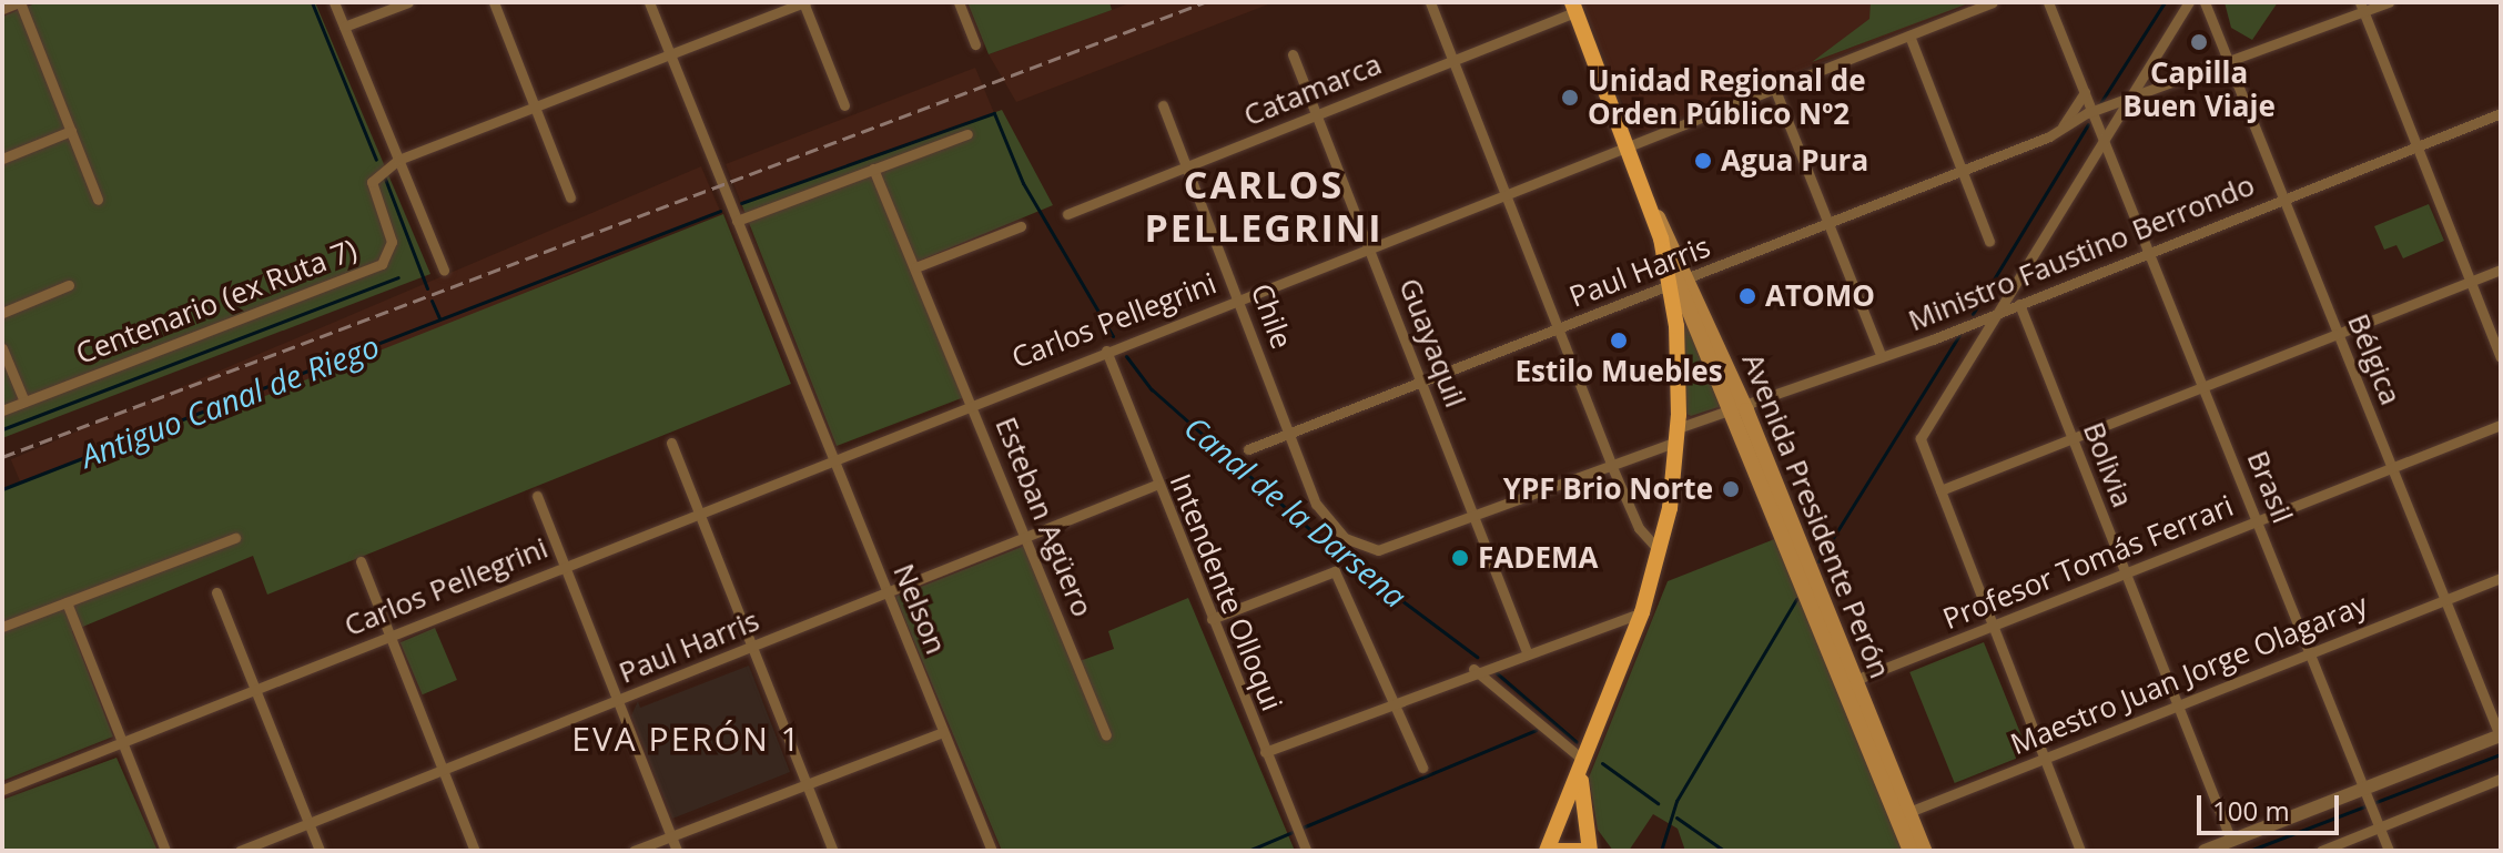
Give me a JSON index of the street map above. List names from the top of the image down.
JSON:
{
  "streets": {
    "main road": ["Avenida Presidente Perón"],
    "street": [
      "Catamarca",
      "Ministro Faustino Berrondo",
      "Paul Harris",
      "Centenario (ex Ruta 7)",
      "Chile",
      "Carlos Pellegrini",
      "Guayaquil",
      "Bélgica",
      "Bolivia",
      "Brasil",
      "Esteban Agüero",
      "Profesor Tomás Ferrari",
      "Intendente Olloqui",
      "Nelson",
      "Maestro Juan Jorge Olagaray"
    ]
  },
  "crossings": [
    ["Catamarca", "Chile"],
    ["Catamarca", "Guayaquil"],
    ["Catamarca", "Avenida Presidente Perón"],
    ["Ministro Faustino Berrondo", "Chile"],
    ["Ministro Faustino Berrondo", "Guayaquil"],
    ["Ministro Faustino Berrondo", "Bélgica"],
    ["Ministro Faustino Berrondo", "Bolivia"],
    ["Ministro Faustino Berrondo", "Brasil"],
    ["Ministro Faustino Berrondo", "Avenida Presidente Perón"],
    ["Paul Harris", "Chile"],
    ["Paul Harris", "Guayaquil"],
    ["Paul Harris", "Brasil"],
    ["Paul Harris", "Avenida Presidente Perón"],
    ["Paul Harris", "Esteban Agüero"],
    ["Paul Harris", "Intendente Olloqui"],
    ["Paul Harris", "Nelson"],
    ["Chile", "Carlos Pellegrini"],
    ["Carlos Pellegrini", "Guayaquil"],
    ["Carlos Pellegrini", "Avenida Presidente Perón"],
    ["Carlos Pellegrini", "Esteban Agüero"],
    ["Carlos Pellegrini", "Intendente Olloqui"],
    ["Carlos Pellegrini", "Nelson"],
    ["Bélgica", "Profesor Tomás Ferrari"],
    ["Bélgica", "Maestro Juan Jorge Olagaray"],
    ["Bolivia", "Profesor Tomás Ferrari"],
    ["Bolivia", "Maestro Juan Jorge Olagaray"],
    ["Brasil", "Profesor Tomás Ferrari"],
    ["Brasil", "Maestro Juan Jorge Olagaray"],
    ["Avenida Presidente Perón", "Profesor Tomás Ferrari"],
    ["Avenida Presidente Perón", "Maestro Juan Jorge Olagaray"]
  ],
  "districts": ["CARLOS PELLEGRINI", "EVA PERÓN 1"],
  "water": ["Antiguo Canal de Riego", "Canal de la Darsena"],
  "places": [
    "Capilla Buen Viaje",
    "Unidad Regional de Orden Público Nº2",
    "Agua Pura",
    "ATOMO",
    "Estilo Muebles",
    "YPF Brio Norte",
    "FADEMA"
  ],
  "scale_bar": "100 m"
}
